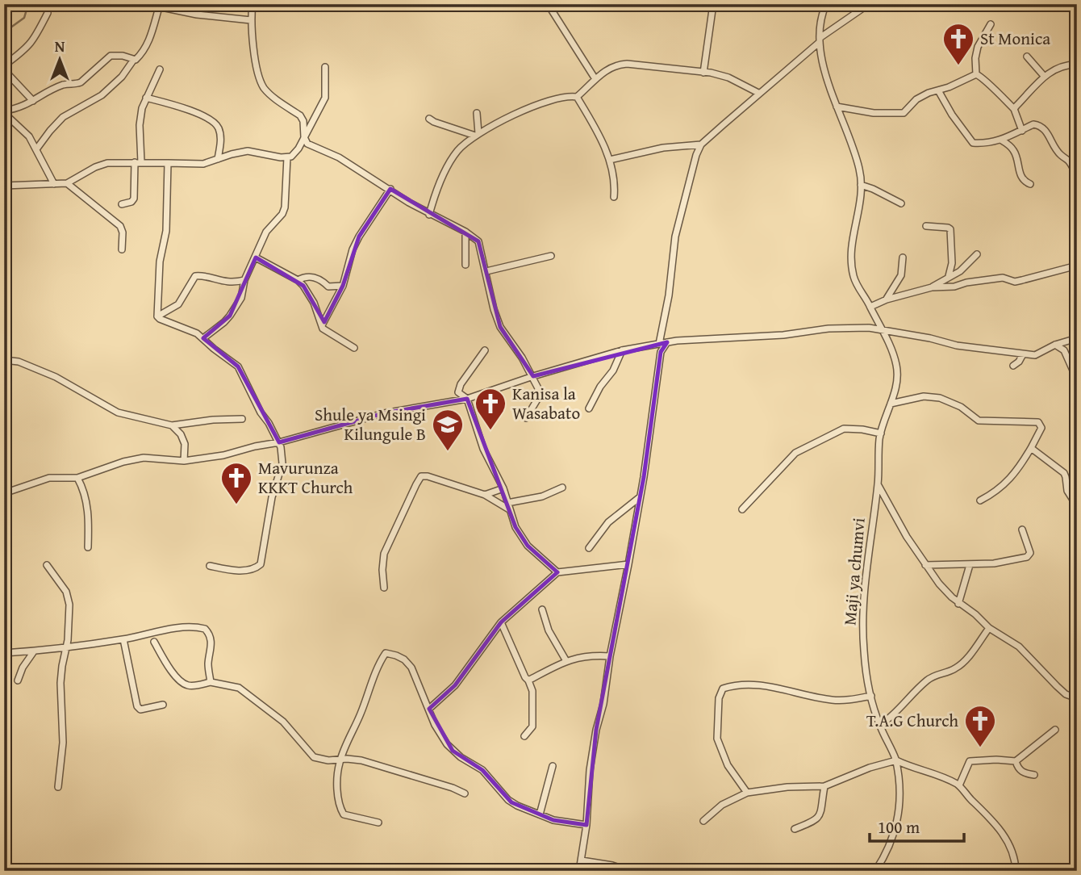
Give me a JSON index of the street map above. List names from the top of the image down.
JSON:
{
  "streets": {
    "street": ["Maji ya chumvi"]
  },
  "places": {
    "church": [
      "St Monica",
      "Kanisa la Wasabato",
      "Mavurunza KKKT Church",
      "T.A.G Church"
    ],
    "school or university": ["Shule ya Msingi Kilungule B"]
  },
  "scale_bar": "100 m",
  "north": "top"
}
